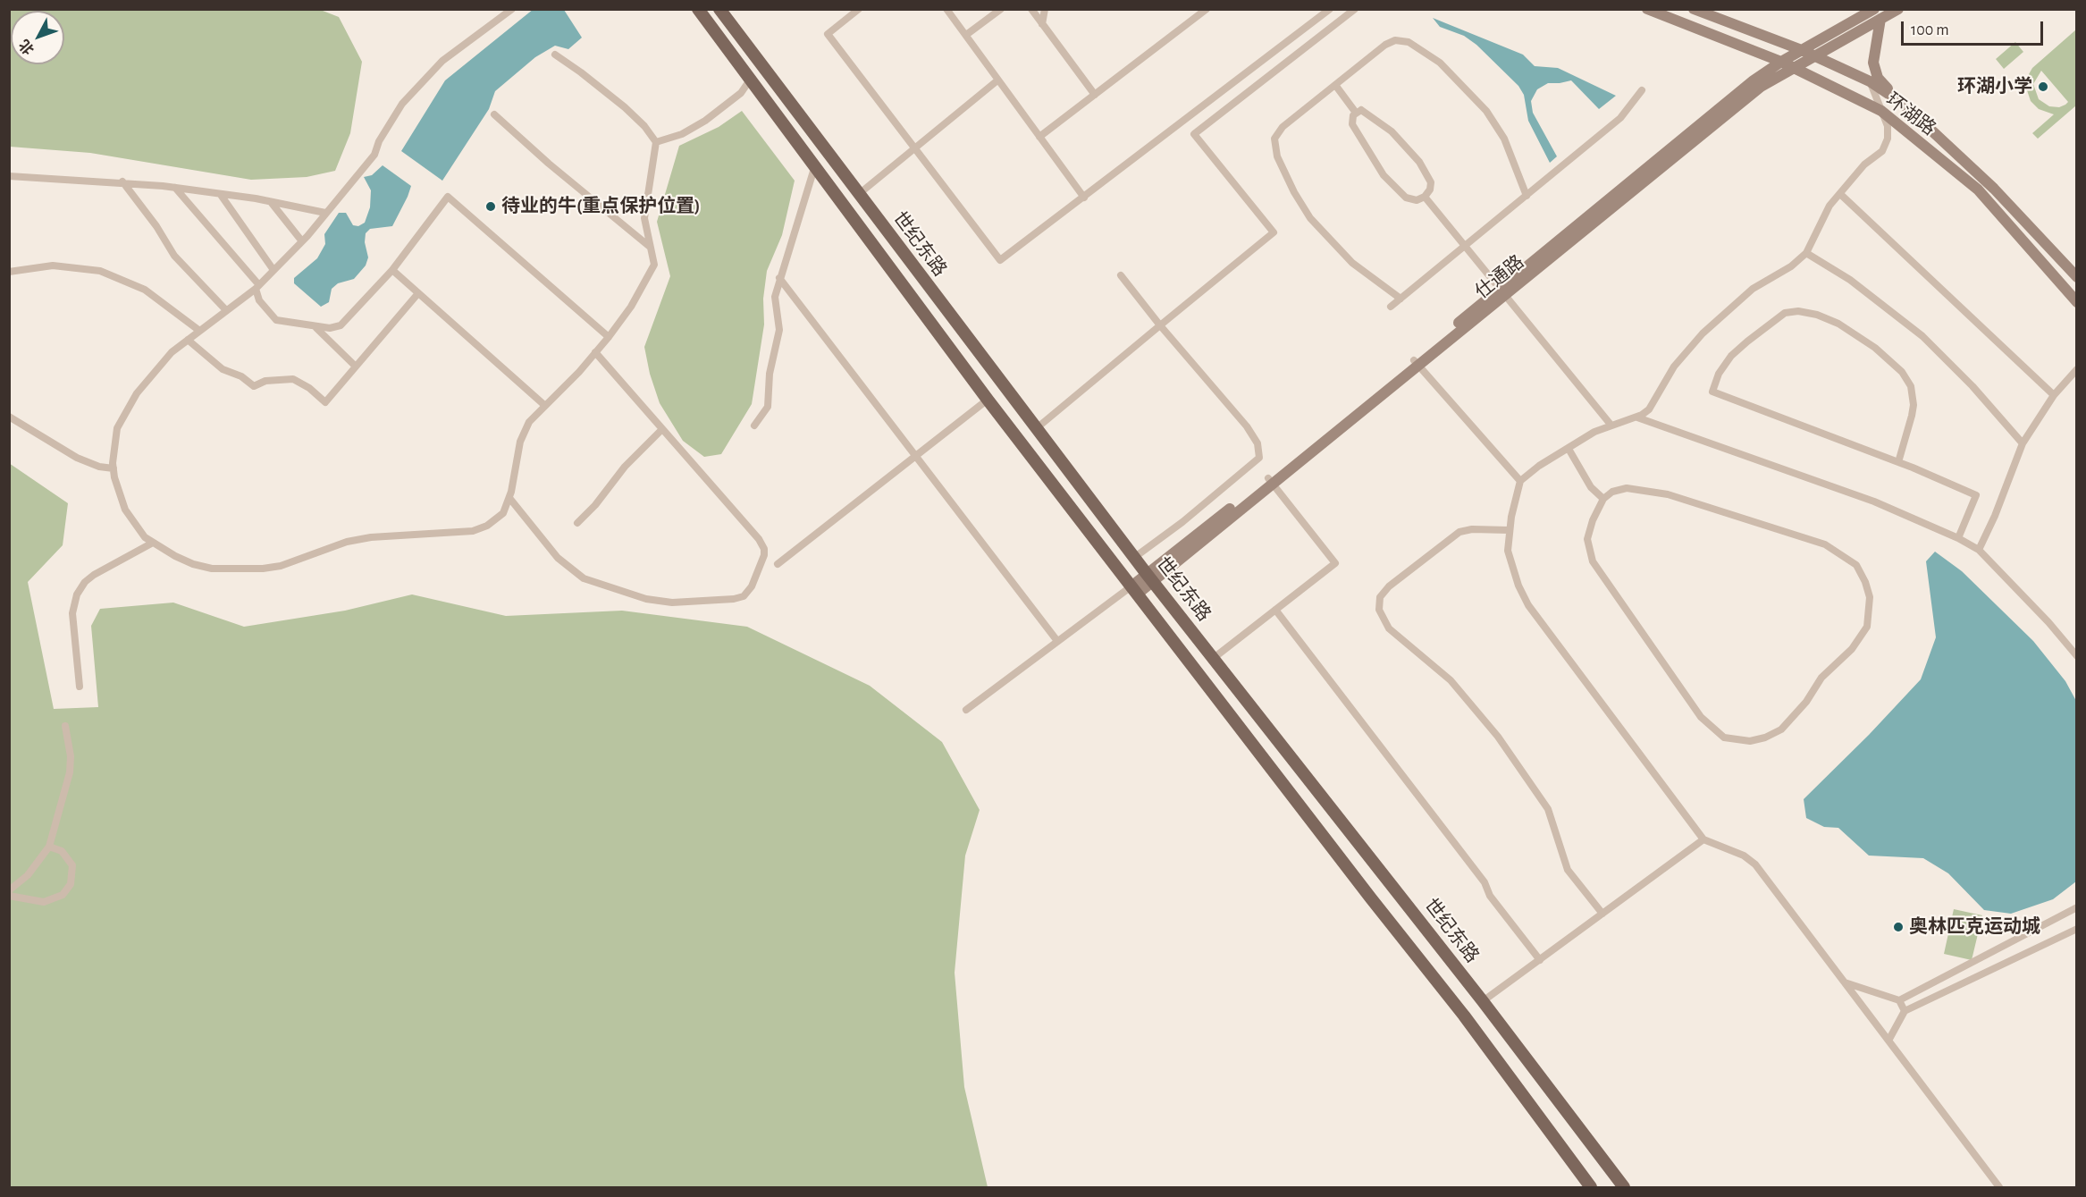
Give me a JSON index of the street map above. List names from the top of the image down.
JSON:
{
  "streets": {
    "main road": ["世纪东路"],
    "street": ["环湖路", "仕通路"]
  },
  "crossings": [
    ["环湖路", "仕通路"],
    ["世纪东路", "仕通路"]
  ],
  "places": ["环湖小学", "待业的牛(重点保护位置)", "奥林匹克运动城"],
  "scale_bar": "100 m",
  "north": "bottom left"
}
